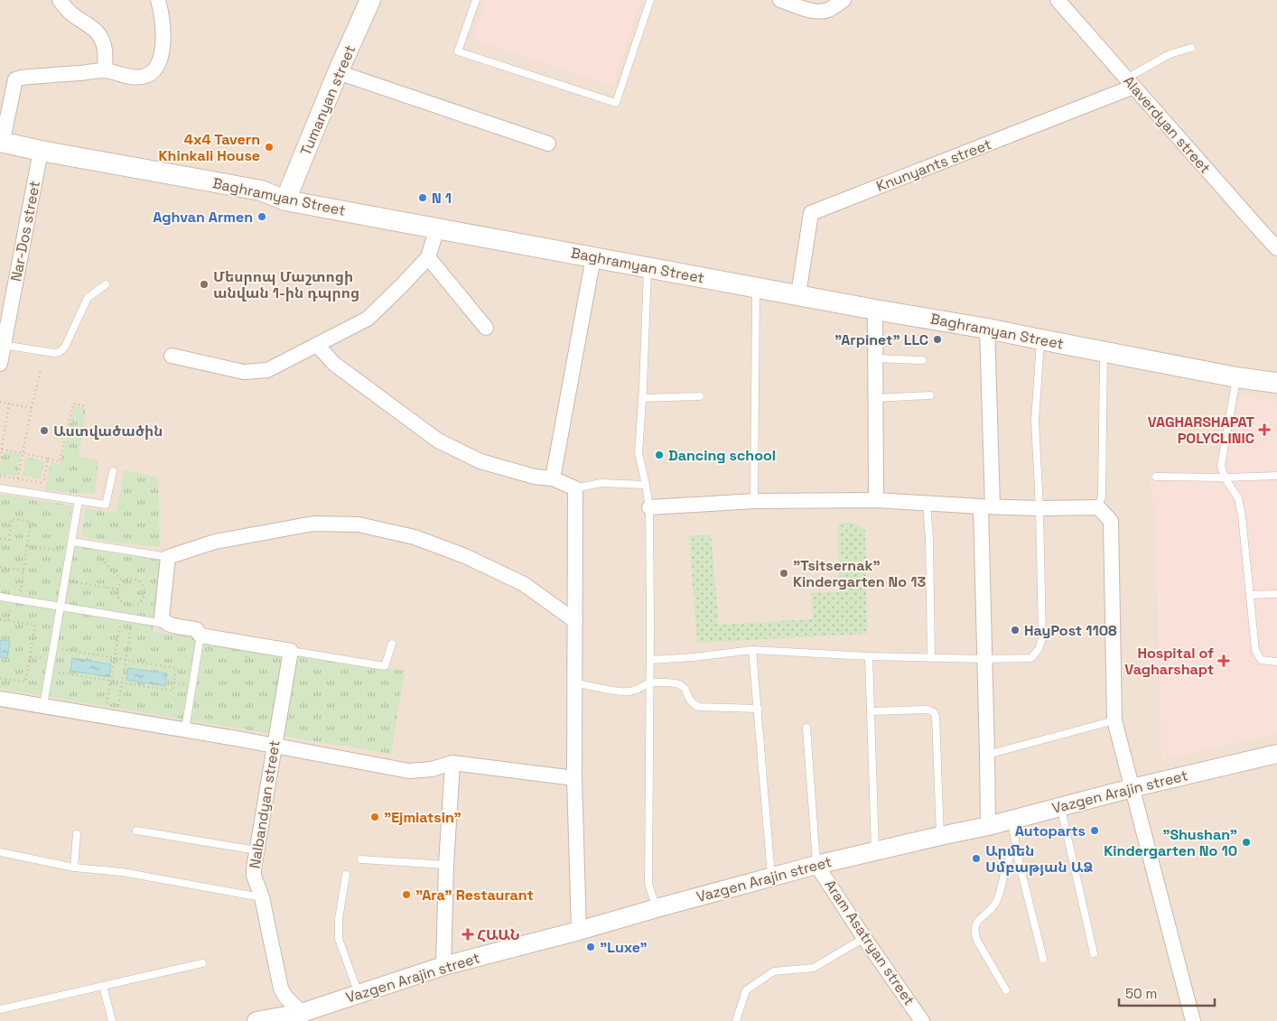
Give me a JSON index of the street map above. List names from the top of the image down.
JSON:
{
  "streets": {
    "main road": ["Tumanyan street", "Baghramyan Street"],
    "street": [
      "Alaverdyan street",
      "Knunyants street",
      "Nar-Dos street",
      "Vazgen Arajin street",
      "Nalbandyan street",
      "Aram Asatryan street"
    ]
  },
  "crossings": [
    ["Tumanyan street", "Baghramyan Street"],
    ["Alaverdyan street", "Knunyants street"],
    ["Knunyants street", "Baghramyan Street"],
    ["Baghramyan Street", "Nar-Dos street"],
    ["Vazgen Arajin street", "Nalbandyan street"],
    ["Vazgen Arajin street", "Aram Asatryan street"]
  ],
  "places": {
    "other": [
      "4x4 Tavern Khinkali House",
      "N 1",
      "Aghvan Armen",
      "Մեսրոպ Մաշտոցի անվան 1-ին դպրոց",
      "\"Arpinet\" LLC",
      "Աստվածածին",
      "Dancing school",
      "\"Tsitsernak\" Kindergarten No 13",
      "HayPost 1108",
      "\"Ejmiatsin\"",
      "Autoparts",
      "\"Shushan\" Kindergarten No 10",
      "Արմեն Սմբաթյան ԱՁ",
      "\"Ara\" Restaurant",
      "\"Luxe\""
    ],
    "health": ["VAGHARSHAPAT POLYCLINIC", "Hospital of Vagharshapt", "ՀԱԱՆ"]
  },
  "scale_bar": "50 m"
}
